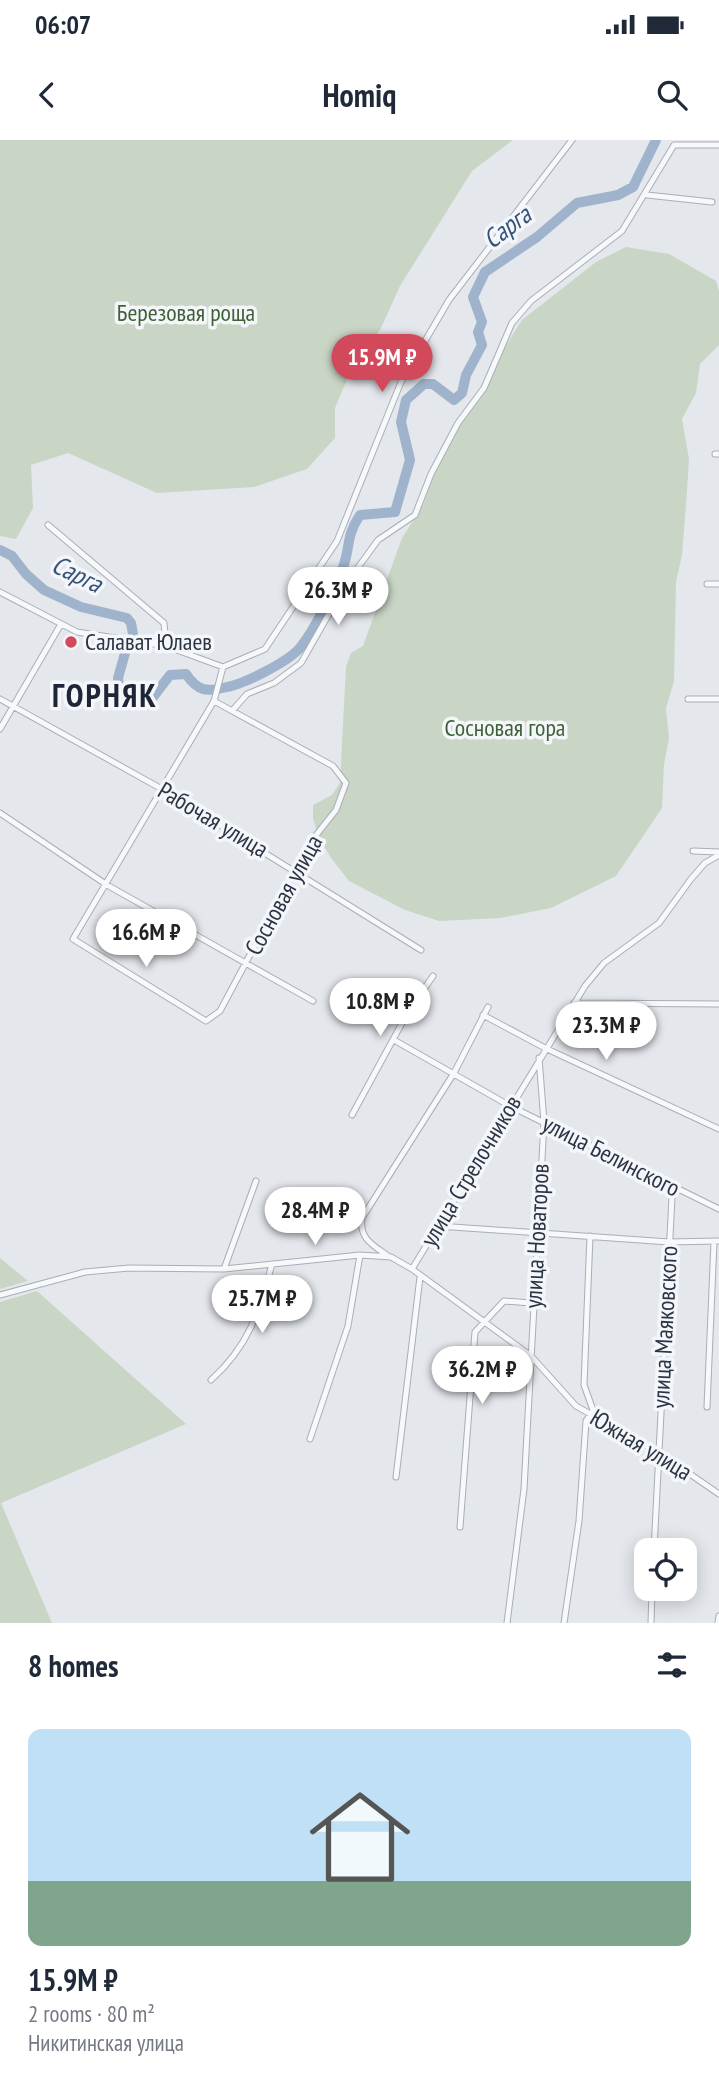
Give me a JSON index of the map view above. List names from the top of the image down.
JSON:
{
  "streets": {
    "street": [
      "Рабочая улица",
      "Сосновая улица",
      "улица Белинского",
      "улица Стрелочников",
      "улица Новаторов",
      "улица Маяковского",
      "Южная улица"
    ]
  },
  "crossings": [
    ["Рабочая улица", "Сосновая улица"],
    ["улица Белинского", "улица Стрелочников"],
    ["улица Белинского", "улица Новаторов"],
    ["улица Белинского", "улица Маяковского"],
    ["улица Стрелочников", "улица Новаторов"],
    ["улица Стрелочников", "Южная улица"],
    ["улица Новаторов", "Южная улица"],
    ["улица Маяковского", "Южная улица"]
  ],
  "districts": ["ГОРНЯК"],
  "water": ["Сарга"],
  "parks": ["Березовая роща", "Сосновая гора"],
  "places": ["Салават Юлаев"],
  "page": {
    "status": "06:07",
    "header": "Homiq",
    "price": [
      "15.9M ₽",
      "26.3M ₽",
      "16.6M ₽",
      "10.8M ₽",
      "23.3M ₽",
      "28.4M ₽",
      "25.7M ₽",
      "36.2M ₽"
    ],
    "heading": "8 homes",
    "list": [
      {
        "name": "15.9M ₽",
        "note": "2 rooms · 80 m² · Никитинская улица"
      }
    ]
  }
}
